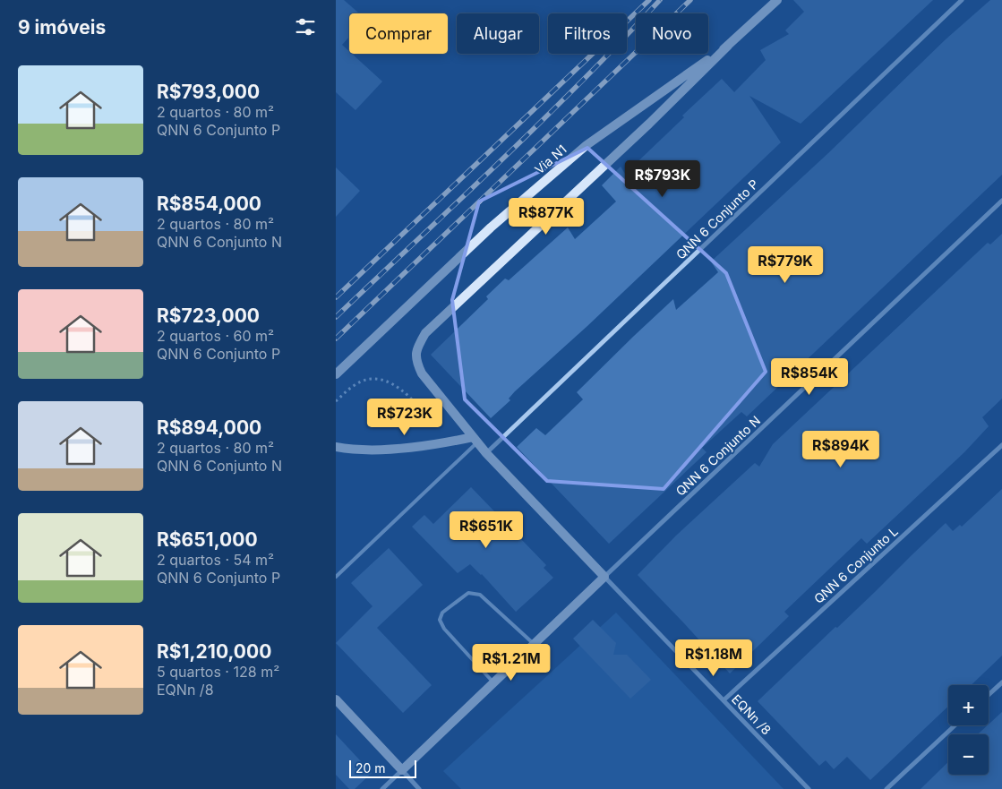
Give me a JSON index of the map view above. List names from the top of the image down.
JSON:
{
  "streets": {
    "street": [
      "Via N1",
      "QNN 6 Conjunto P",
      "QNN 6 Conjunto N",
      "QNN 6 Conjunto L",
      "EQNn /8"
    ]
  },
  "crossings": [
    ["QNN 6 Conjunto N", "EQNn /8"],
    ["QNN 6 Conjunto L", "EQNn /8"]
  ],
  "scale_bar": "20 m",
  "page": {
    "heading": "9 imóveis",
    "chip": [
      "Comprar",
      "Alugar",
      "Filtros",
      "Novo"
    ],
    "list": [
      {
        "name": "R$793,000",
        "note": "2 quartos · 80 m² · QNN 6 Conjunto P"
      },
      {
        "name": "R$854,000",
        "note": "2 quartos · 80 m² · QNN 6 Conjunto N"
      },
      {
        "name": "R$723,000",
        "note": "2 quartos · 60 m² · QNN 6 Conjunto P"
      },
      {
        "name": "R$894,000",
        "note": "2 quartos · 80 m² · QNN 6 Conjunto N"
      },
      {
        "name": "R$651,000",
        "note": "2 quartos · 54 m² · QNN 6 Conjunto P"
      },
      {
        "name": "R$1,210,000",
        "note": "5 quartos · 128 m² · EQNn /8"
      }
    ],
    "price": [
      "R$793K",
      "R$877K",
      "R$779K",
      "R$854K",
      "R$723K",
      "R$894K",
      "R$651K",
      "R$1.18M",
      "R$1.21M"
    ],
    "map_buttons": ["+", "−"],
    "scale": "20 m"
  }
}
